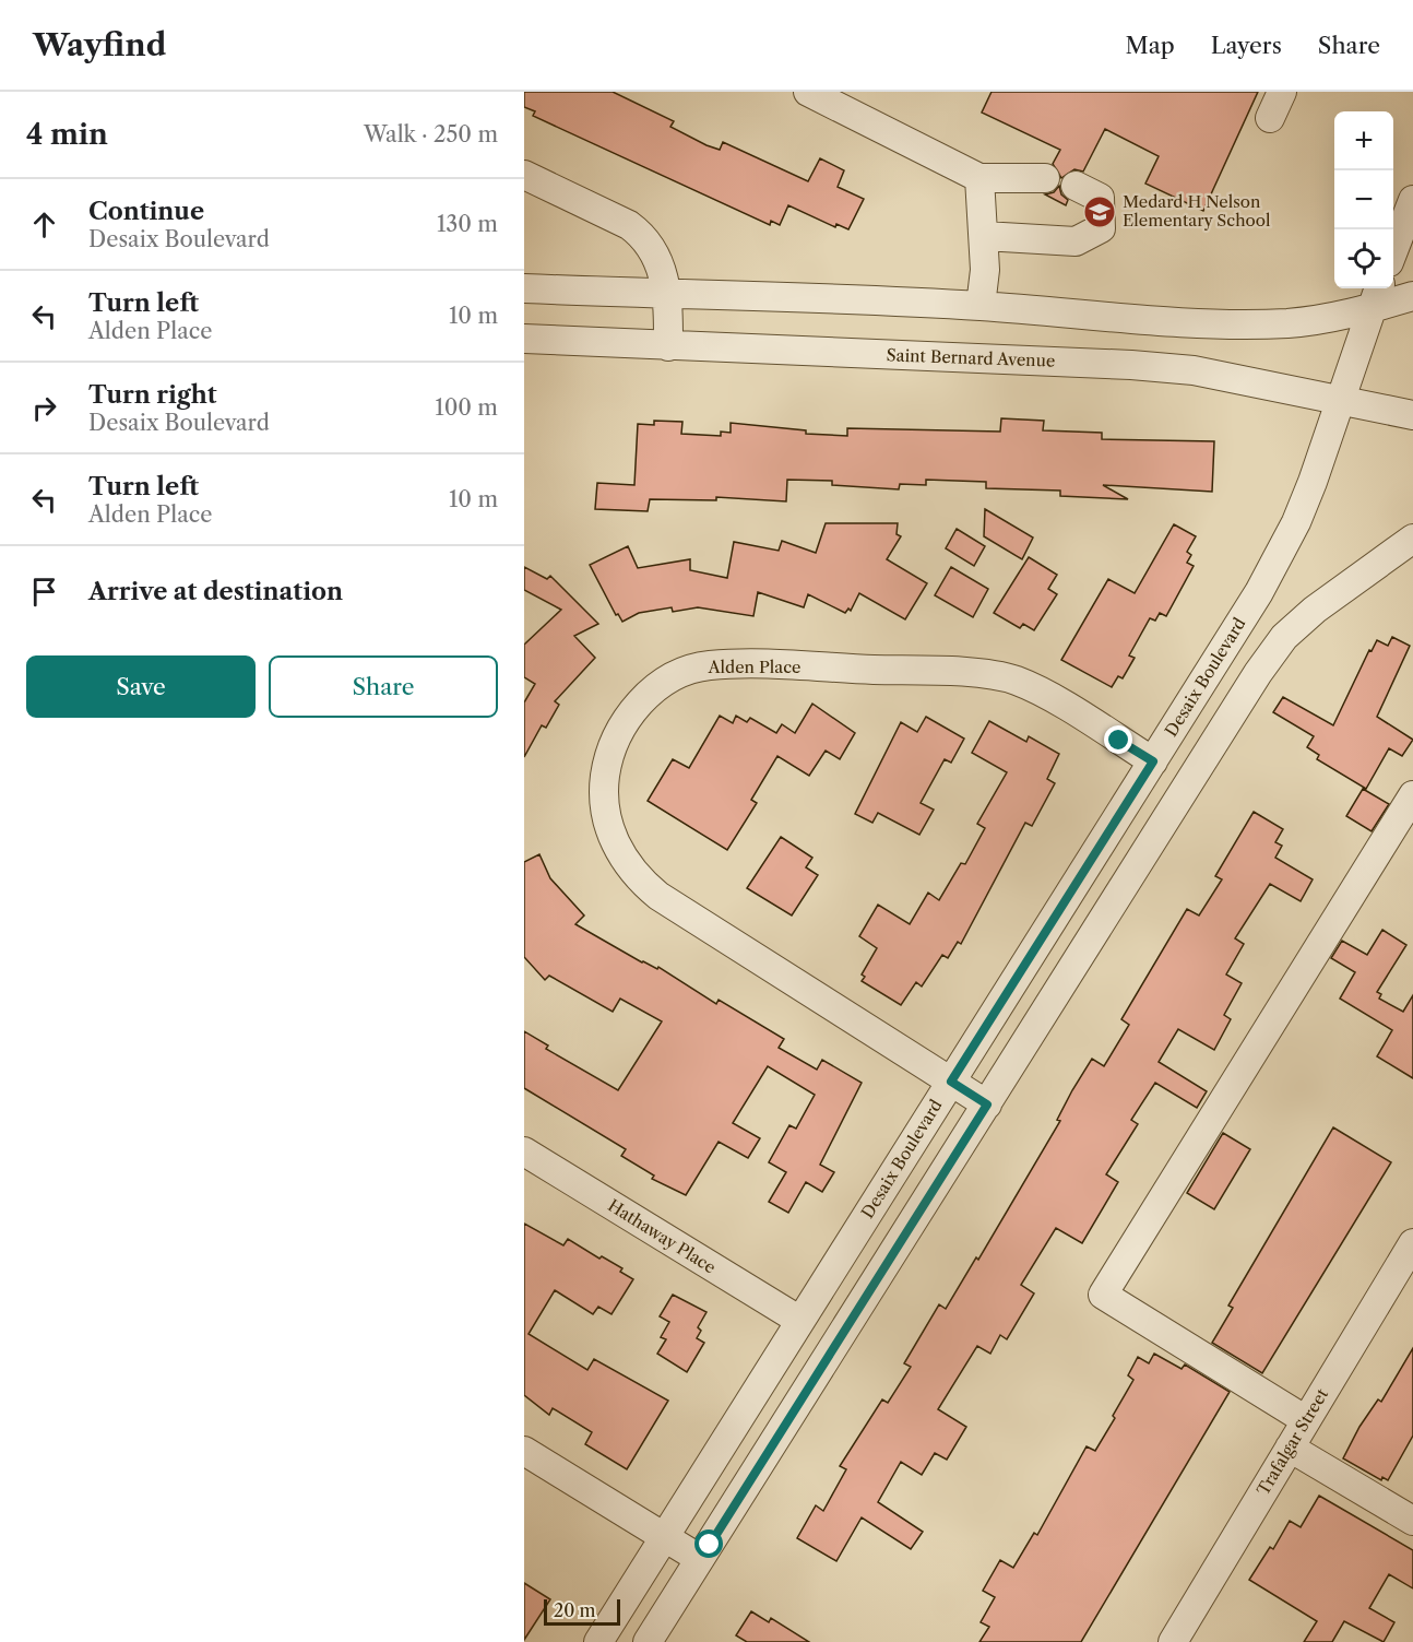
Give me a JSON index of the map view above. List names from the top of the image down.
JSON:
{
  "streets": {
    "street": [
      "Saint Bernard Avenue",
      "Alden Place",
      "Desaix Boulevard",
      "Hathaway Place",
      "Trafalgar Street"
    ]
  },
  "crossings": [
    ["Saint Bernard Avenue", "Desaix Boulevard"],
    ["Alden Place", "Desaix Boulevard"],
    ["Desaix Boulevard", "Hathaway Place"]
  ],
  "places": {
    "school or university": ["Medard H Nelson Elementary School"]
  },
  "scale_bar": "20 m",
  "page": {
    "header": "Wayfind",
    "nav": ["Map", "Layers", "Share"],
    "heading": ["4 min", "Walk · 250 m"],
    "map_buttons": ["+", "−"],
    "list": [
      ["Continue", "Desaix Boulevard", "130 m"],
      ["Turn left", "Alden Place", "10 m"],
      ["Turn right", "Desaix Boulevard", "100 m"],
      ["Turn left", "Alden Place", "10 m"],
      "Arrive at destination"
    ],
    "buttons": ["Save", "Share"],
    "scale": "20 m"
  }
}
